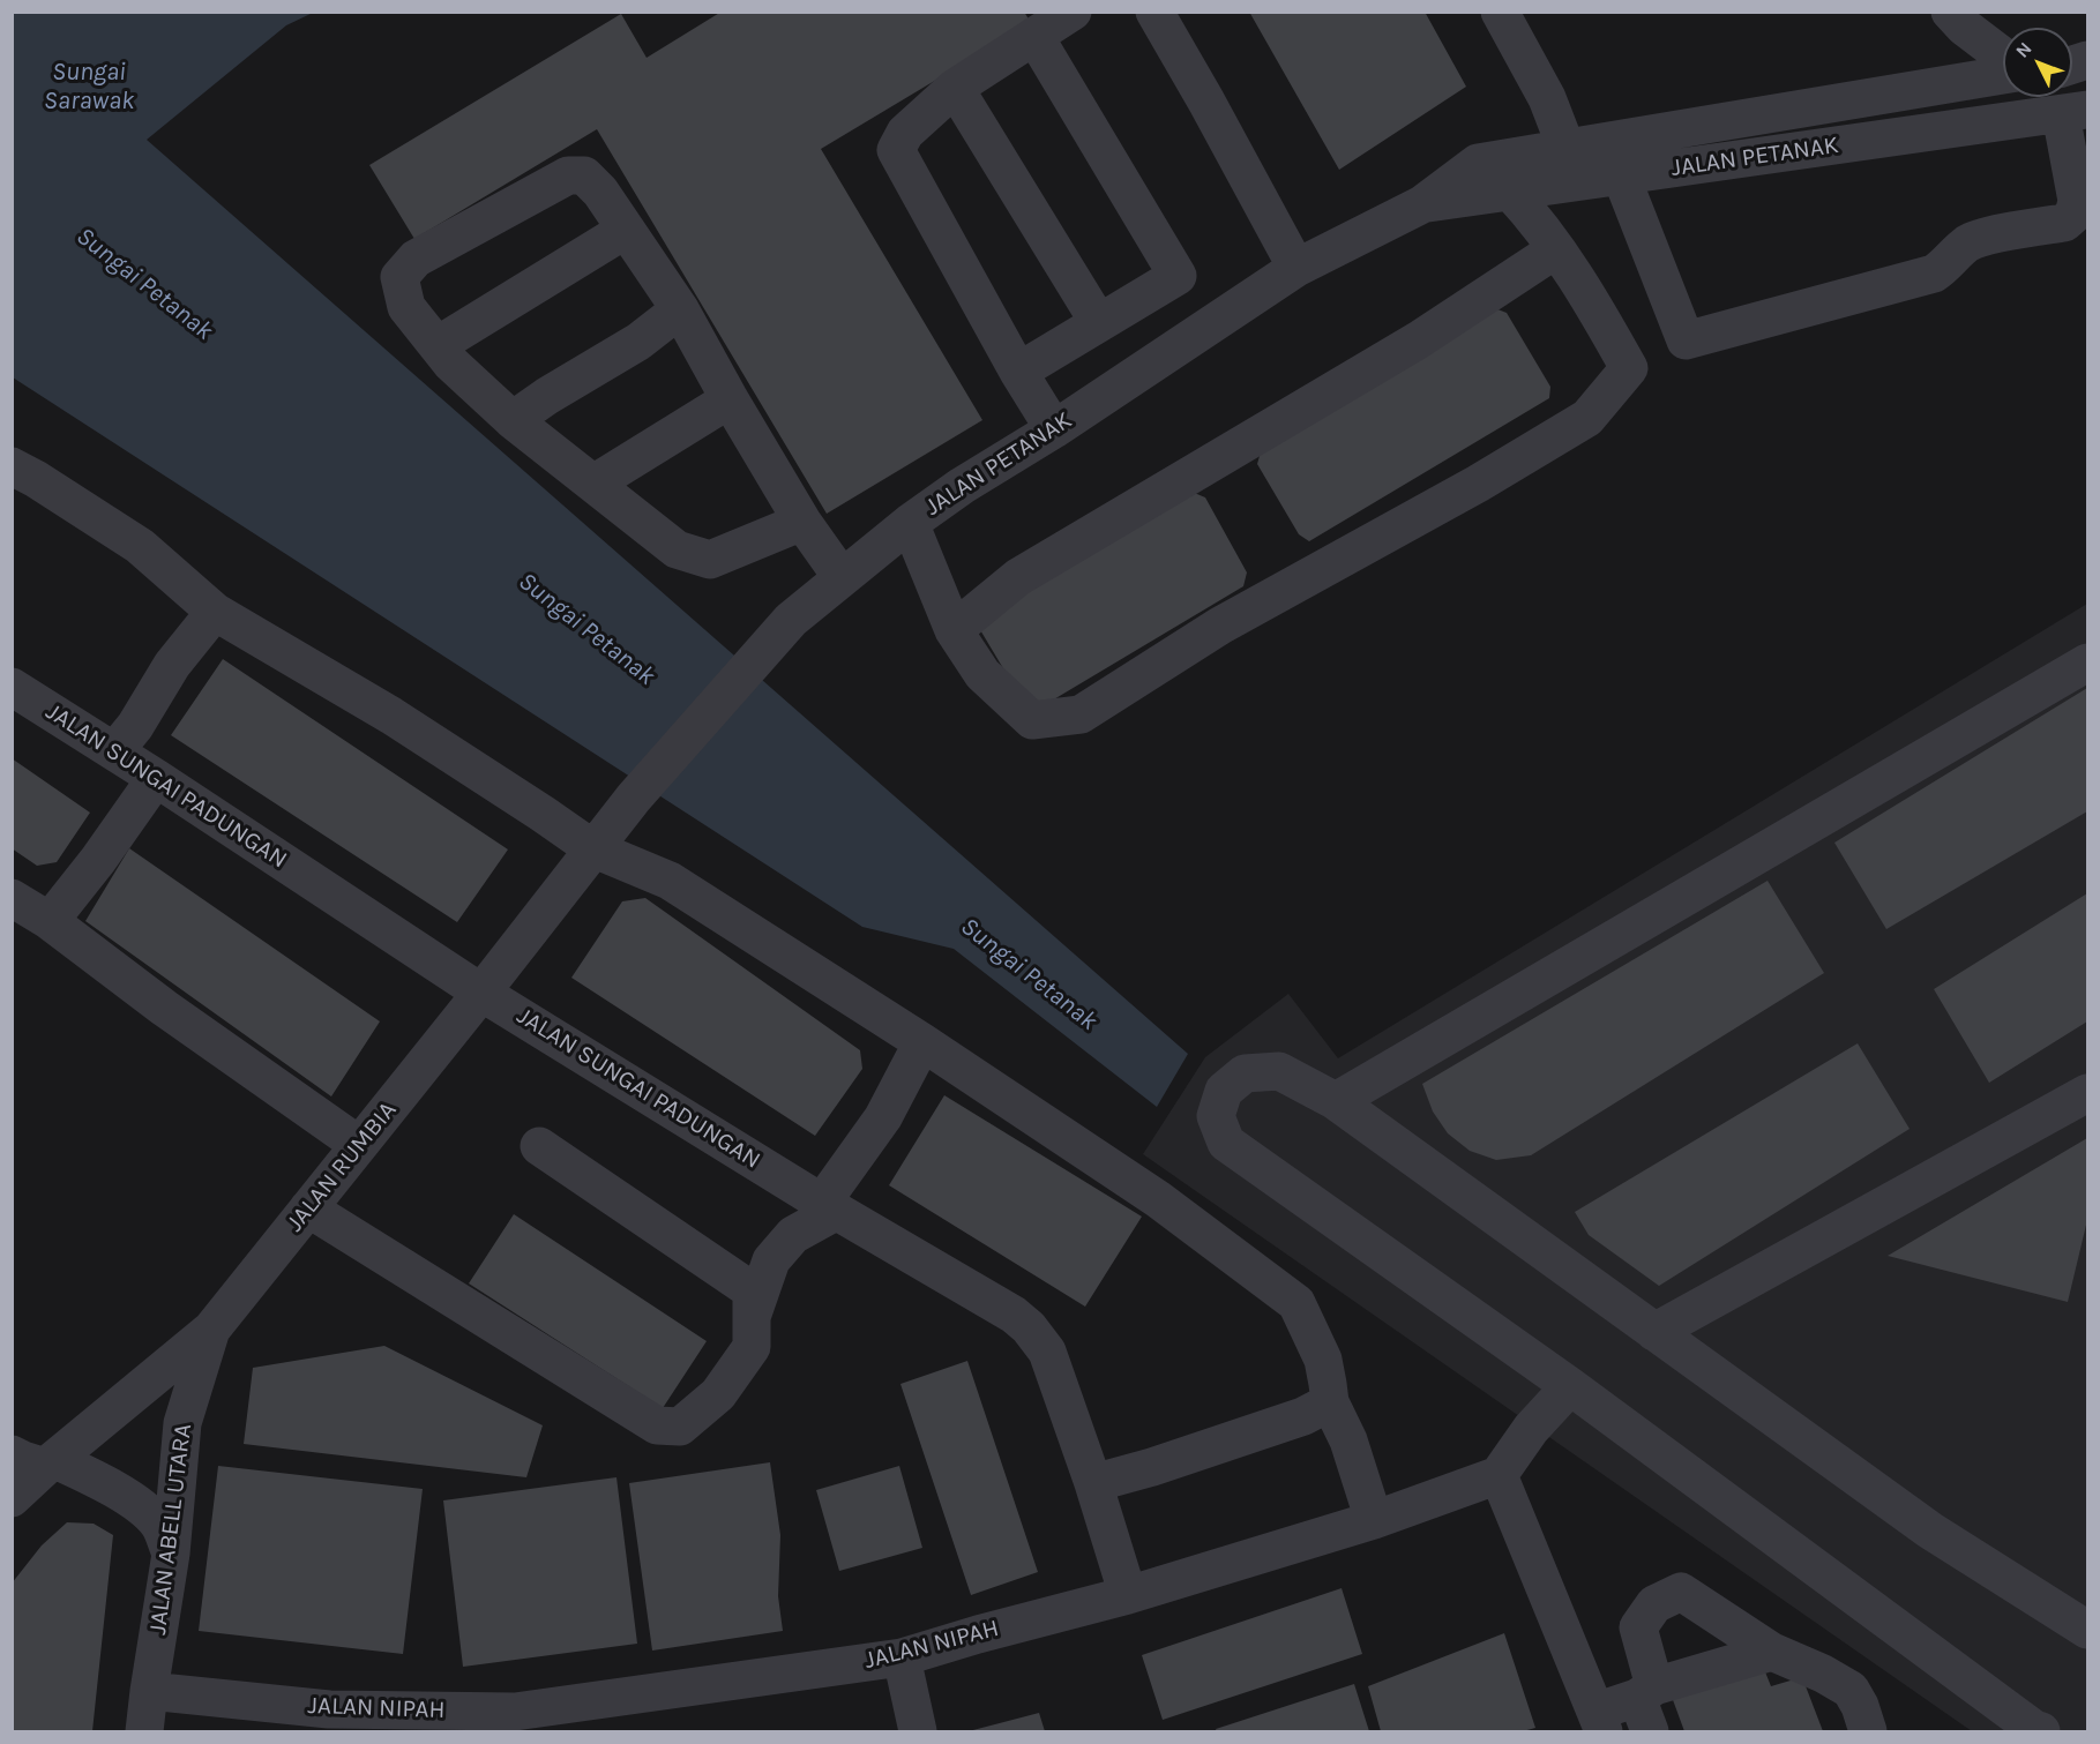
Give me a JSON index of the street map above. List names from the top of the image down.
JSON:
{
  "streets": {
    "street": [
      "JALAN PETANAK",
      "JALAN SUNGAI PADUNGAN",
      "JALAN RUMBIA",
      "JALAN ABELL UTARA",
      "JALAN NIPAH"
    ]
  },
  "crossings": [
    ["JALAN PETANAK", "JALAN RUMBIA"],
    ["JALAN SUNGAI PADUNGAN", "JALAN RUMBIA"],
    ["JALAN SUNGAI PADUNGAN", "JALAN NIPAH"],
    ["JALAN RUMBIA", "JALAN ABELL UTARA"],
    ["JALAN ABELL UTARA", "JALAN NIPAH"]
  ],
  "water": ["Sungai Sarawak", "Sungai Petanak"],
  "north": "top left"
}
